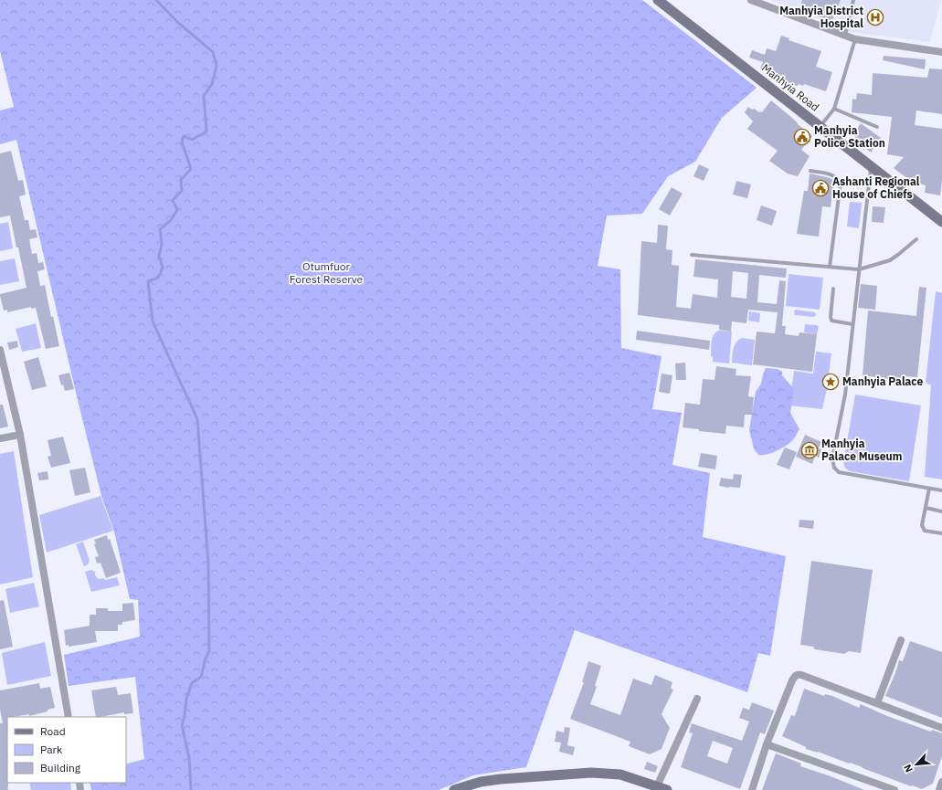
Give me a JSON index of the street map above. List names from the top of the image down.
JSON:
{
  "streets": {
    "main road": ["Manhyia Road"]
  },
  "parks": ["Otumfuor Forest Reserve"],
  "places": {
    "hospital": ["Manhyia District Hospital"],
    "public building": ["Manhyia Police Station", "Ashanti Regional House of Chiefs"],
    "place": ["Manhyia Palace"],
    "museum": ["Manhyia Palace Museum"]
  },
  "legend": ["Road", "Park", "Building"],
  "north": "bottom left"
}
